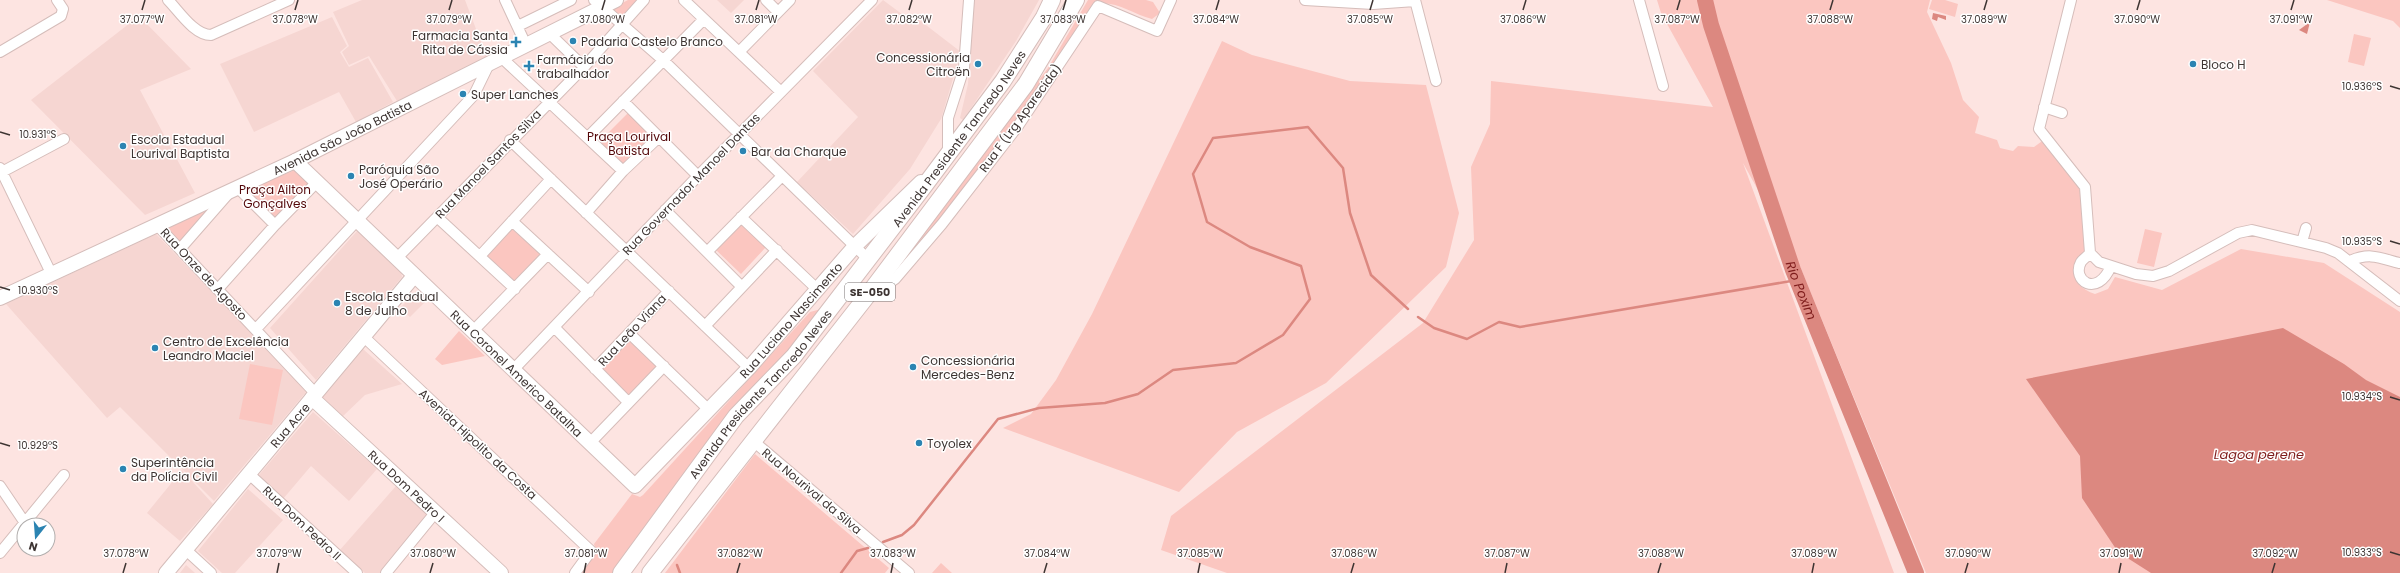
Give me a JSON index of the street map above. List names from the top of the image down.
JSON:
{
  "streets": {
    "main road": ["Avenida Presidente Tancredo Neves", "SE-050"],
    "street": [
      "Rua F (Lrg Aparecida)",
      "Avenida São João Batista",
      "Rua Manoel Santos Silva",
      "Rua Governador Manoel Dantas",
      "Rua Onze de Agosto",
      "Rua Luciano Nascimento",
      "Rua Leão Viana",
      "Rua Coronel Americo Batalha",
      "Rua Acre",
      "Avenida Hipolito da Costa",
      "Rua Dom Pedro I",
      "Rua Nourival da Silva",
      "Rua Dom Pedro II"
    ]
  },
  "crossings": [
    ["Rua F (Lrg Aparecida)", "Avenida Presidente Tancredo Neves"],
    ["Avenida São João Batista", "Rua Onze de Agosto"],
    ["Avenida São João Batista", "Rua Coronel Americo Batalha"],
    ["Avenida Presidente Tancredo Neves", "Rua Luciano Nascimento"],
    ["Avenida Presidente Tancredo Neves", "Rua Nourival da Silva"],
    ["Rua Manoel Santos Silva", "Rua Coronel Americo Batalha"],
    ["Rua Governador Manoel Dantas", "Rua Coronel Americo Batalha"],
    ["Rua Onze de Agosto", "Rua Acre"],
    ["Rua Onze de Agosto", "Rua Dom Pedro I"],
    ["Rua Luciano Nascimento", "Rua Coronel Americo Batalha"],
    ["Rua Coronel Americo Batalha", "Rua Acre"],
    ["Rua Acre", "Avenida Hipolito da Costa"],
    ["Rua Acre", "Rua Dom Pedro I"],
    ["Rua Acre", "Rua Dom Pedro II"]
  ],
  "water": ["Rio Poxim", "Lagoa perene"],
  "parks": ["Praça Lourival Batista", "Praça Ailton Gonçalves"],
  "places": {
    "other": [
      "Padaria Castelo Branco",
      "Concessionária Citroën",
      "Bloco H",
      "Super Lanches",
      "Escola Estadual Lourival Baptista",
      "Bar da Charque",
      "Paróquia São José Operário",
      "Escola Estadual 8 de Julho",
      "Centro de Excelência Leandro Maciel",
      "Concessionária Mercedes-Benz",
      "Toyolex",
      "Superintência da Polícia Civil"
    ],
    "health": ["Farmacia Santa Rita de Cássia", "Farmácia do trabalhador"]
  },
  "north": "bottom",
  "coordinates": [
    "37.077°W",
    "37.078°W",
    "37.079°W",
    "37.080°W",
    "37.081°W",
    "37.082°W",
    "37.083°W",
    "37.084°W",
    "37.085°W",
    "37.086°W",
    "37.087°W",
    "37.088°W",
    "37.089°W",
    "37.090°W",
    "37.091°W",
    "10.936°S",
    "10.931°S",
    "10.935°S",
    "10.930°S",
    "10.934°S",
    "10.929°S",
    "10.933°S",
    "37.092°W"
  ]
}
